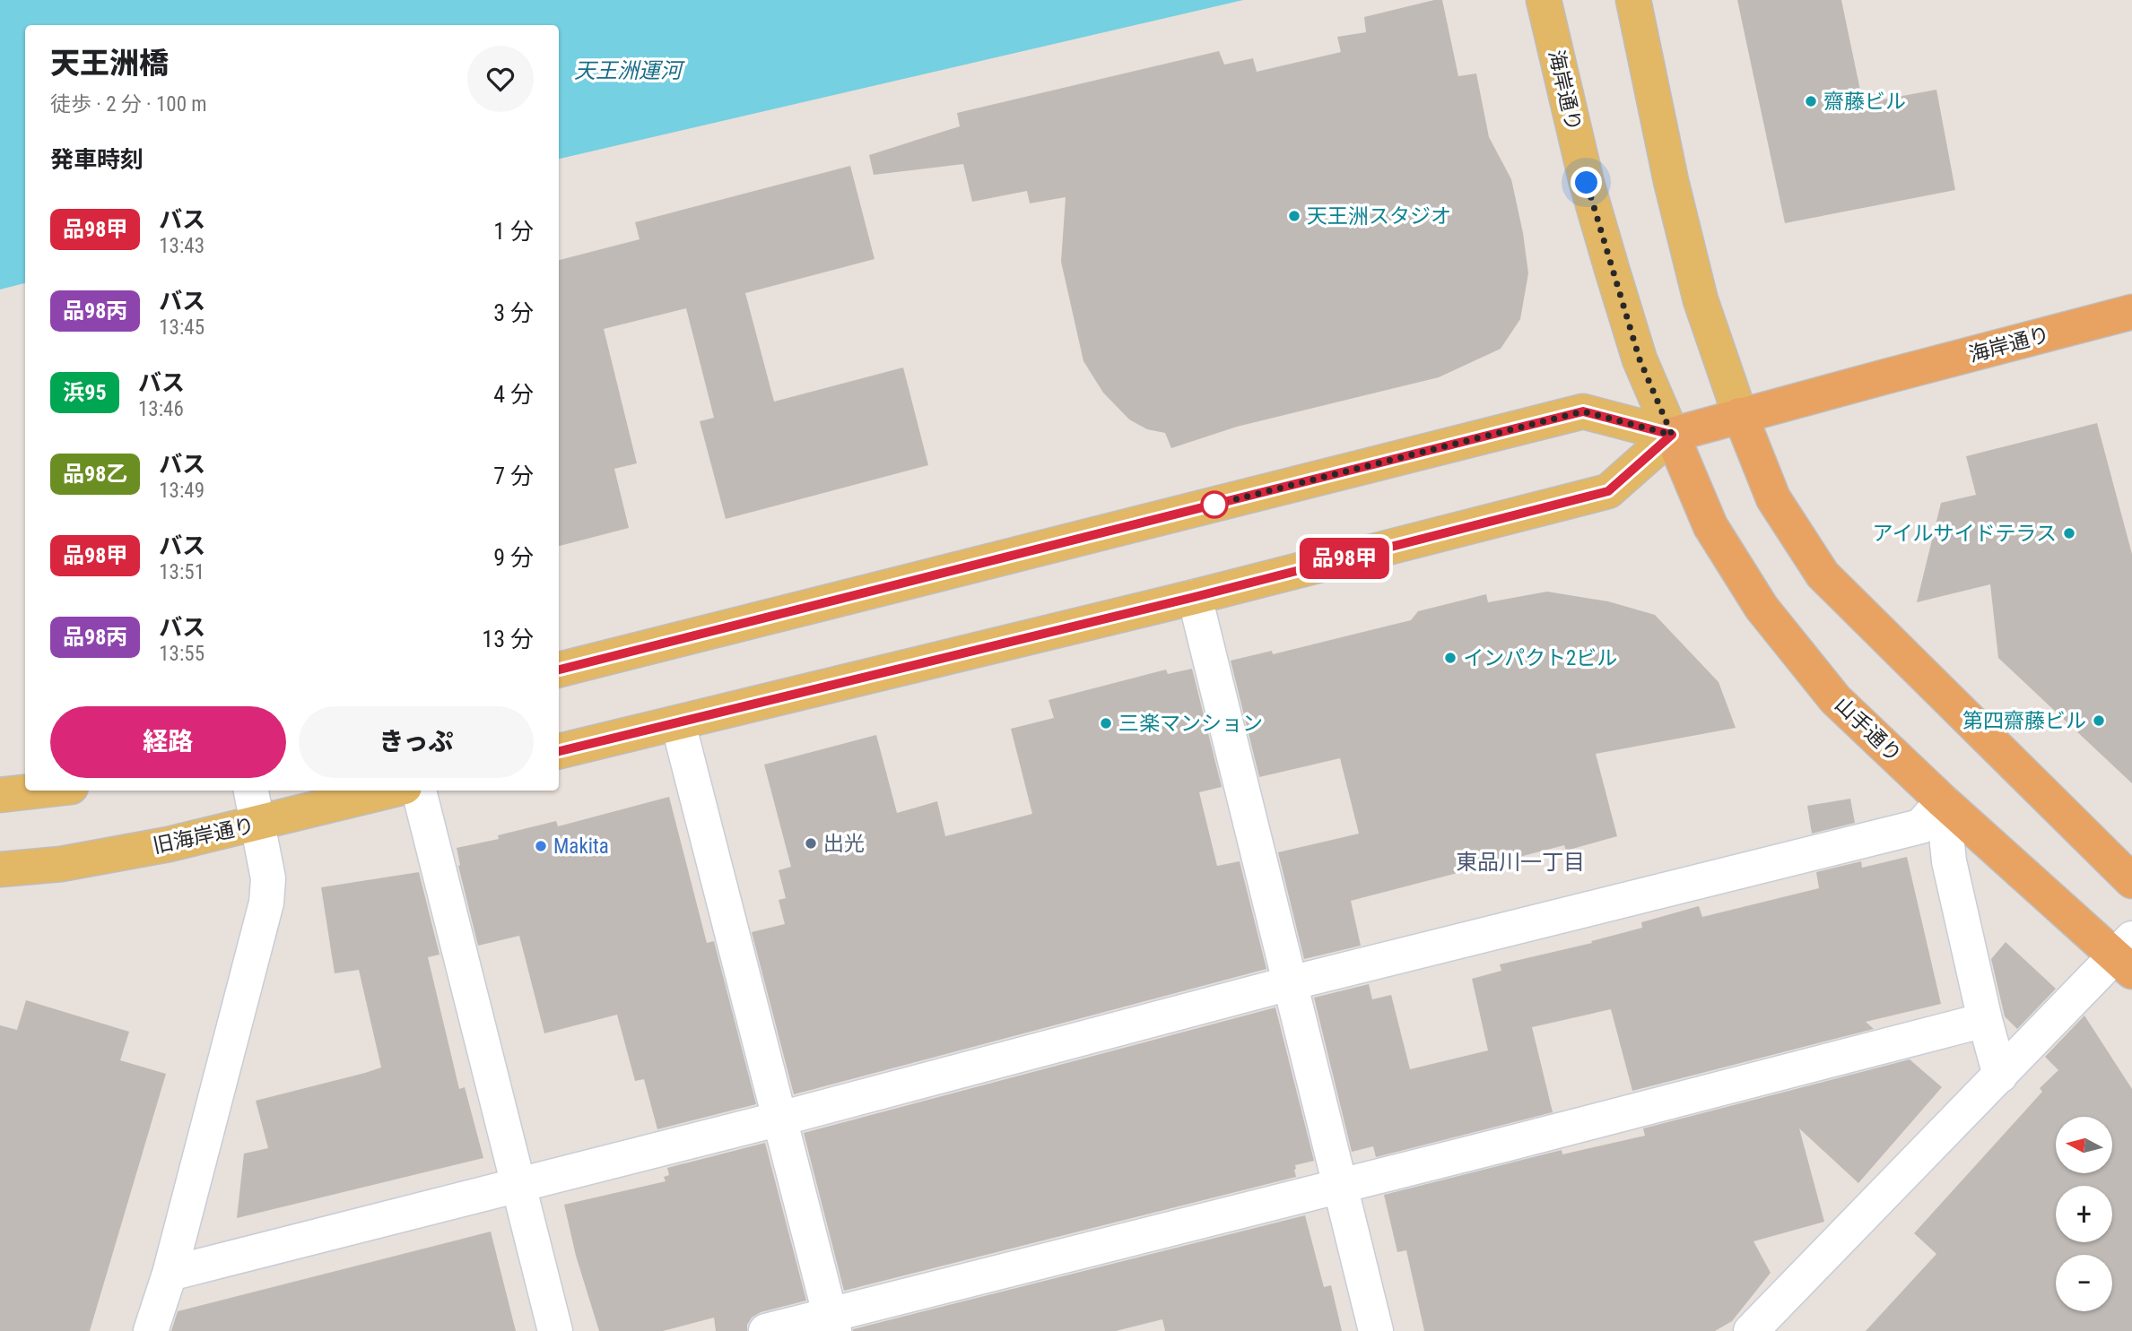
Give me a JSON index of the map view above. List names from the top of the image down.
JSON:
{
  "streets": {
    "highway": ["海岸通り", "山手通り"],
    "main road": ["旧海岸通り"]
  },
  "crossings": [
    ["海岸通り", "山手通り"]
  ],
  "districts": ["東品川一丁目"],
  "water": ["天王洲運河"],
  "places": [
    "齋藤ビル",
    "天王洲スタジオ",
    "アイルサイドテラス",
    "インパクト2ビル",
    "第四齋藤ビル",
    "三楽マンション",
    "出光",
    "Makita"
  ],
  "lines": ["bus line 品98甲"],
  "north": "left",
  "page": {
    "on_map": "品98甲",
    "heading": [
      ["天王洲橋", "徒歩 · 2 分 · 100 m"],
      "発車時刻"
    ],
    "list": [
      {
        "mark": "品98甲",
        "name": "バス",
        "note": "13:43",
        "value": "1 分"
      },
      {
        "mark": "品98丙",
        "name": "バス",
        "note": "13:45",
        "value": "3 分"
      },
      {
        "mark": "浜95",
        "name": "バス",
        "note": "13:46",
        "value": "4 分"
      },
      {
        "mark": "品98乙",
        "name": "バス",
        "note": "13:49",
        "value": "7 分"
      },
      {
        "mark": "品98甲",
        "name": "バス",
        "note": "13:51",
        "value": "9 分"
      },
      {
        "mark": "品98丙",
        "name": "バス",
        "note": "13:55",
        "value": "13 分"
      }
    ],
    "buttons": ["経路", "きっぷ"],
    "map_buttons": ["+", "−"]
  }
}
